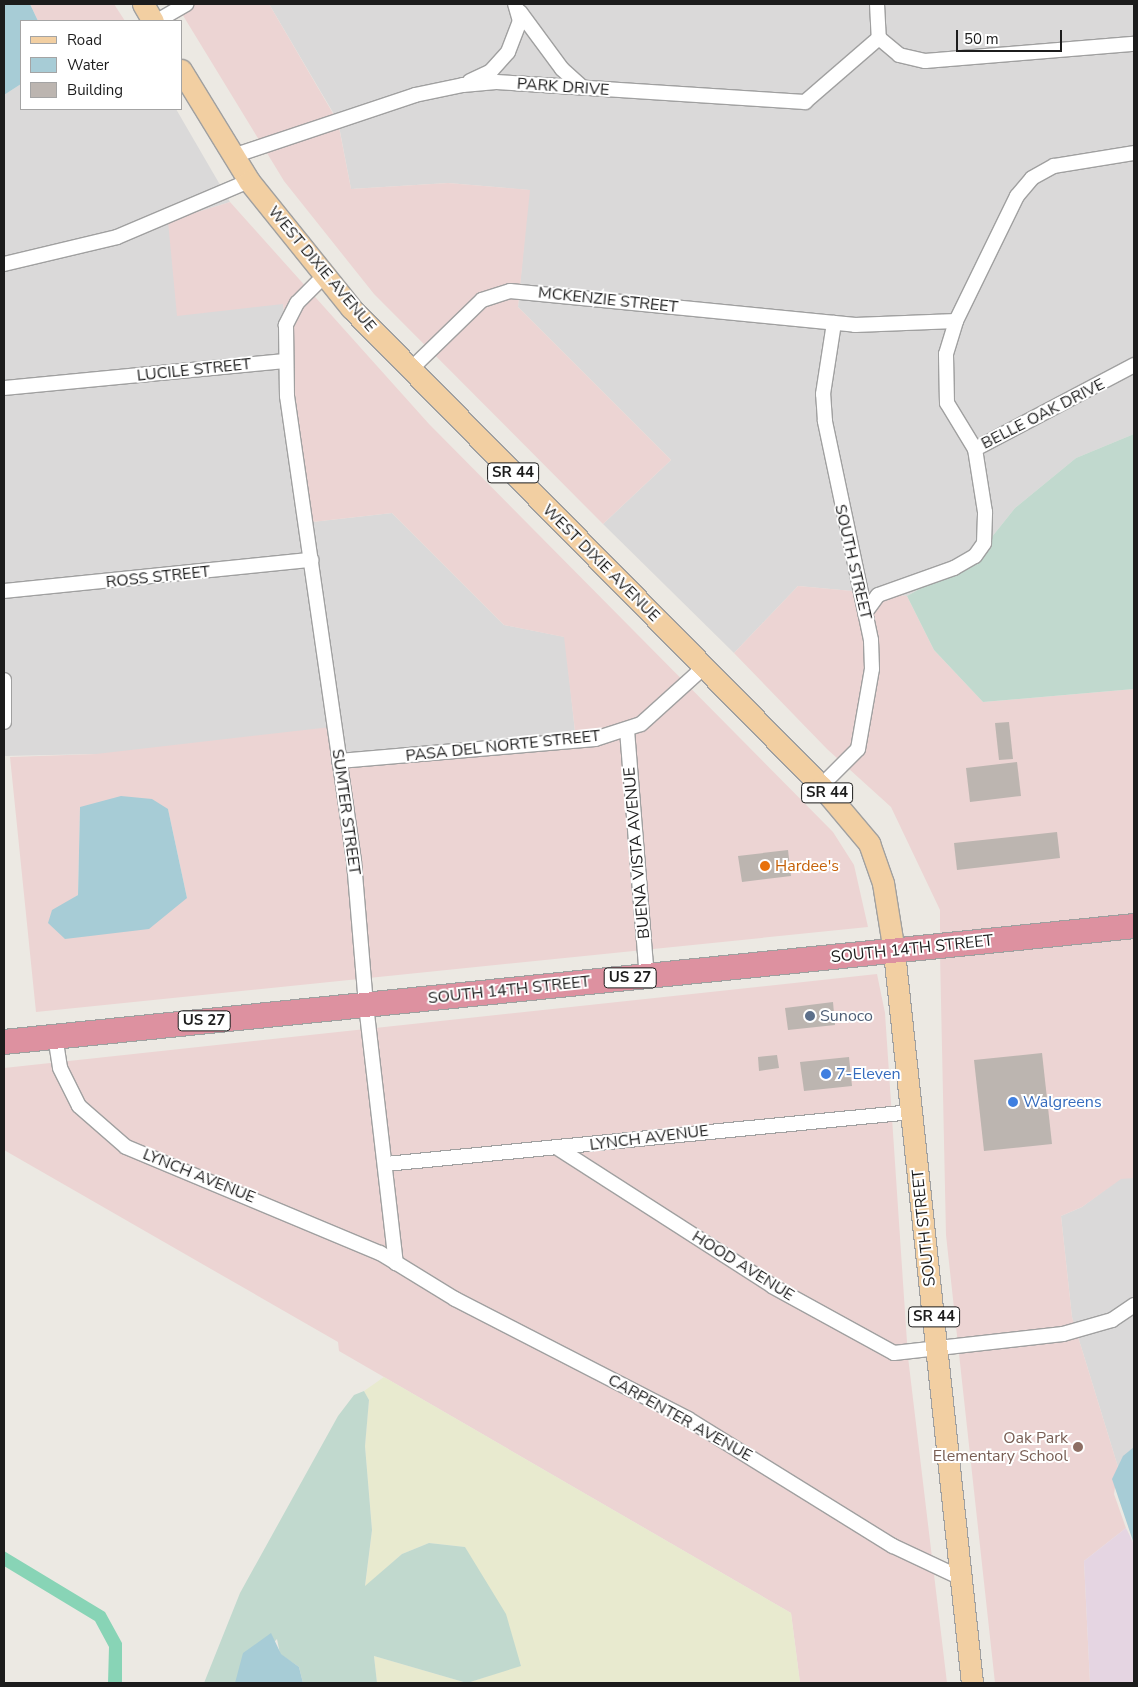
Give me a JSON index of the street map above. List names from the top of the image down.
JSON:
{
  "streets": {
    "highway": ["SOUTH 14TH STREET", "US 27"],
    "main road": ["WEST DIXIE AVENUE", "SR 44", "SOUTH STREET"],
    "street": [
      "PARK DRIVE",
      "MCKENZIE STREET",
      "LUCILE STREET",
      "BELLE OAK DRIVE",
      "ROSS STREET",
      "PASA DEL NORTE STREET",
      "SUMTER STREET",
      "BUENA VISTA AVENUE",
      "LYNCH AVENUE",
      "HOOD AVENUE",
      "CARPENTER AVENUE"
    ]
  },
  "crossings": [
    ["PARK DRIVE", "WEST DIXIE AVENUE"],
    ["WEST DIXIE AVENUE", "MCKENZIE STREET"],
    ["WEST DIXIE AVENUE", "SOUTH STREET"],
    ["WEST DIXIE AVENUE", "PASA DEL NORTE STREET"],
    ["WEST DIXIE AVENUE", "SOUTH 14TH STREET"],
    ["MCKENZIE STREET", "SOUTH STREET"],
    ["LUCILE STREET", "SUMTER STREET"],
    ["BELLE OAK DRIVE", "SOUTH STREET"],
    ["SOUTH STREET", "SOUTH 14TH STREET"],
    ["SOUTH STREET", "LYNCH AVENUE"],
    ["SOUTH STREET", "HOOD AVENUE"],
    ["SOUTH STREET", "CARPENTER AVENUE"],
    ["ROSS STREET", "SUMTER STREET"],
    ["PASA DEL NORTE STREET", "SUMTER STREET"],
    ["PASA DEL NORTE STREET", "BUENA VISTA AVENUE"],
    ["SUMTER STREET", "SOUTH 14TH STREET"],
    ["SUMTER STREET", "LYNCH AVENUE"],
    ["SUMTER STREET", "CARPENTER AVENUE"],
    ["BUENA VISTA AVENUE", "SOUTH 14TH STREET"],
    ["SOUTH 14TH STREET", "LYNCH AVENUE"],
    ["LYNCH AVENUE", "HOOD AVENUE"],
    ["LYNCH AVENUE", "CARPENTER AVENUE"]
  ],
  "places": [
    "Hardee's",
    "Sunoco",
    "7-Eleven",
    "Walgreens",
    "Oak Park Elementary School"
  ],
  "legend": ["Road", "Water", "Building"],
  "scale_bar": "50 m"
}
